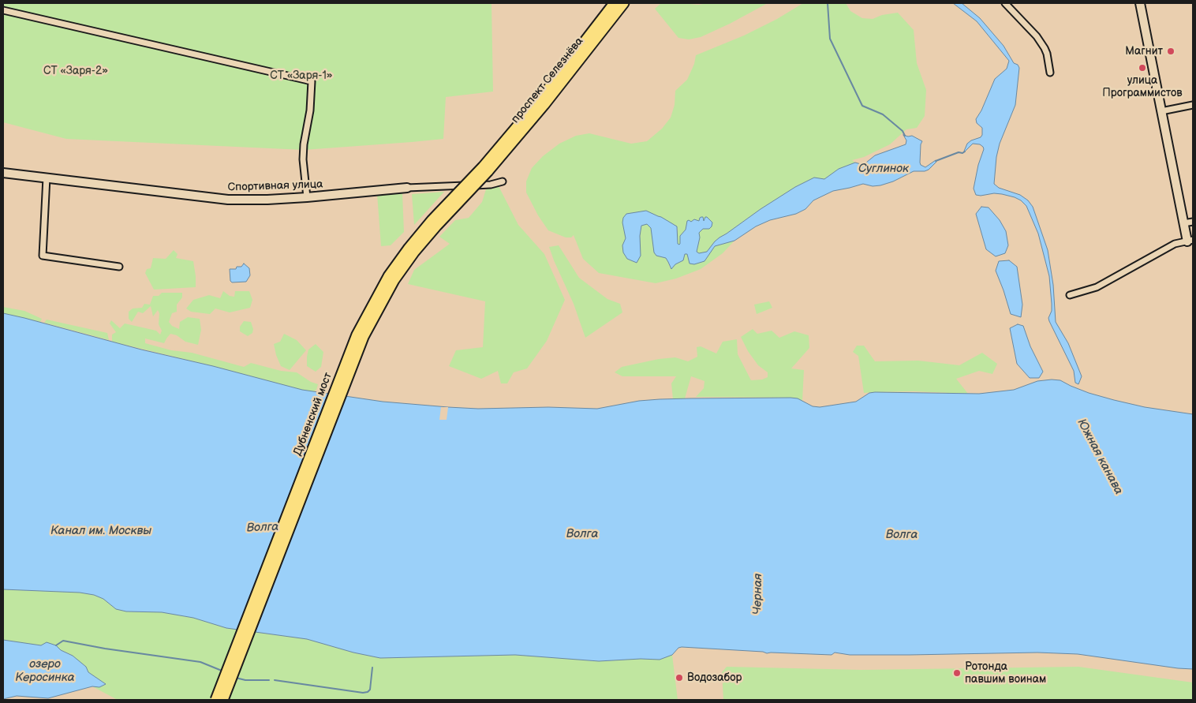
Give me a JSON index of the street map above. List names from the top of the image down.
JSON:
{
  "streets": {
    "main road": ["проспект Селезнёва", "Дубненский мост"],
    "street": ["Спортивная улица"]
  },
  "crossings": [
    ["проспект Селезнёва", "Дубненский мост"]
  ],
  "water": [
    "Суглинок",
    "Южная канава",
    "Волга",
    "Канал им. Москвы",
    "Черная",
    "озеро Керосинка"
  ],
  "parks": ["СТ «Заря-2»", "СТ «Заря-1»"],
  "places": [
    "Магнит",
    "улица Программистов",
    "Ротонда павшим воинам",
    "Водозабор"
  ]
}
